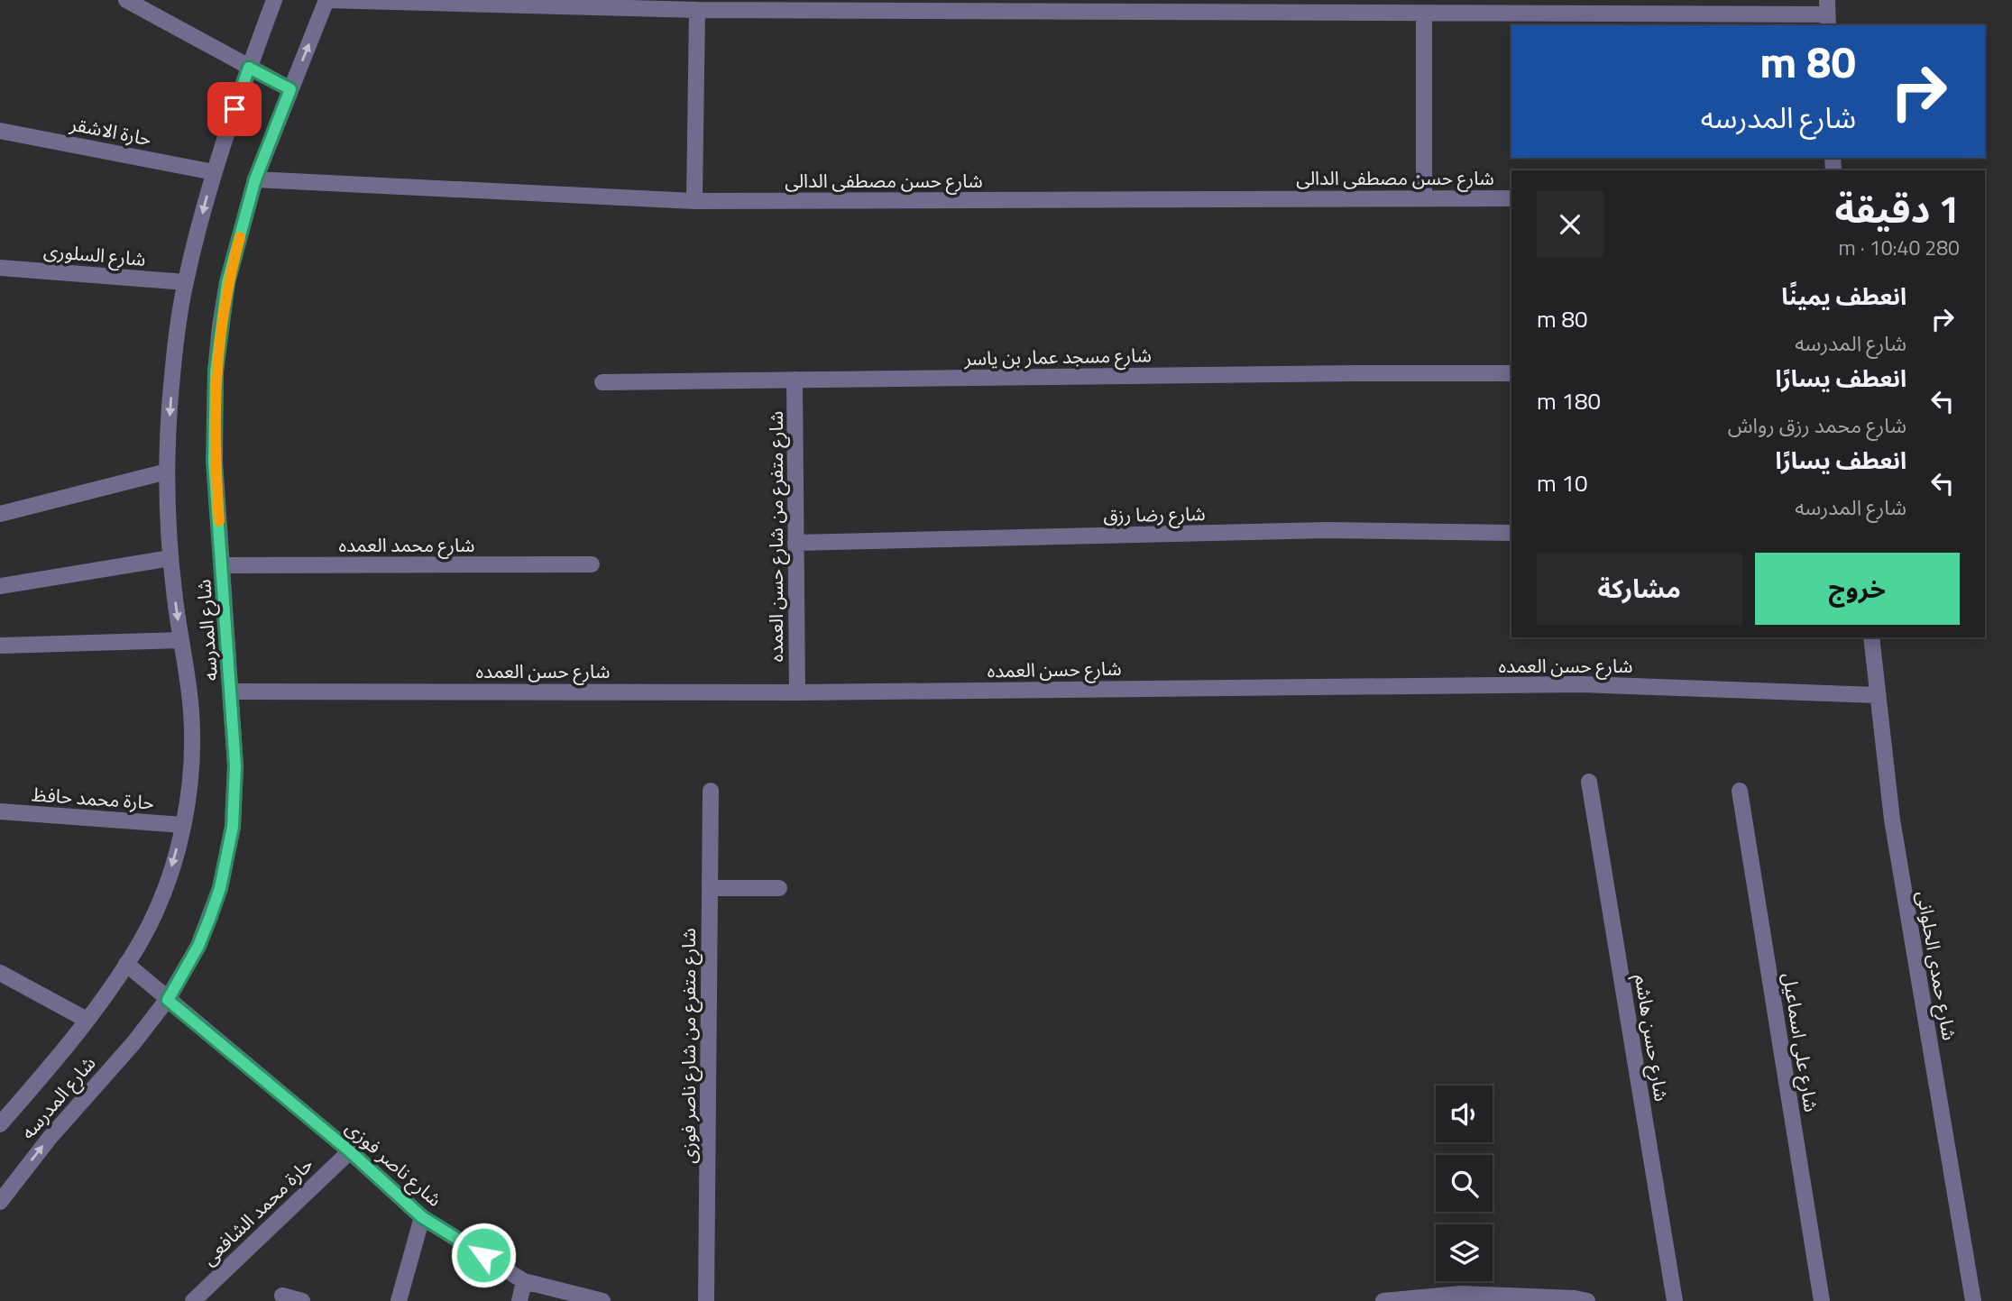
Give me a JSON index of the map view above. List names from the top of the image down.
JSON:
{
  "streets": {
    "street": [
      "حارة الاشقر",
      "شارع حسن مصطفى الدالى",
      "شارع السلورى",
      "شارع مسجد عمار بن ياسر",
      "شارع رضا رزق",
      "شارع متفرع من شارع حسن العمده",
      "شارع محمد العمده",
      "شارع المدرسه",
      "شارع حسن العمده",
      "حارة محمد حافظ",
      "شارع حمدى الحلوانى",
      "شارع حسن هاشم",
      "شارع على اسماعيل",
      "شارع متفرع من شارع ناصر فوزى",
      "شارع ناصر فوزى",
      "حارة محمد الشافعى"
    ]
  },
  "crossings": [
    ["حارة الاشقر", "شارع المدرسه"],
    ["شارع حسن مصطفى الدالى", "شارع المدرسه"],
    ["شارع السلورى", "شارع المدرسه"],
    ["شارع مسجد عمار بن ياسر", "شارع متفرع من شارع حسن العمده"],
    ["شارع رضا رزق", "شارع متفرع من شارع حسن العمده"],
    ["شارع متفرع من شارع حسن العمده", "شارع حسن العمده"],
    ["شارع محمد العمده", "شارع المدرسه"],
    ["شارع المدرسه", "شارع حسن العمده"],
    ["شارع المدرسه", "حارة محمد حافظ"],
    ["شارع المدرسه", "شارع ناصر فوزى"],
    ["شارع حسن العمده", "شارع حمدى الحلوانى"],
    ["شارع ناصر فوزى", "حارة محمد الشافعى"]
  ],
  "page": {
    "turn": ["80 m", "شارع المدرسه"],
    "heading": ["1 دقيقة", "280 m · 10:40"],
    "list": [
      {
        "name": "انعطف يمينًا",
        "note": "شارع المدرسه",
        "value": "80 m"
      },
      {
        "name": "انعطف يسارًا",
        "note": "شارع محمد رزق رواش",
        "value": "180 m"
      },
      {
        "name": "انعطف يسارًا",
        "note": "شارع المدرسه",
        "value": "10 m"
      }
    ],
    "buttons": ["خروج", "مشاركة"]
  }
}
